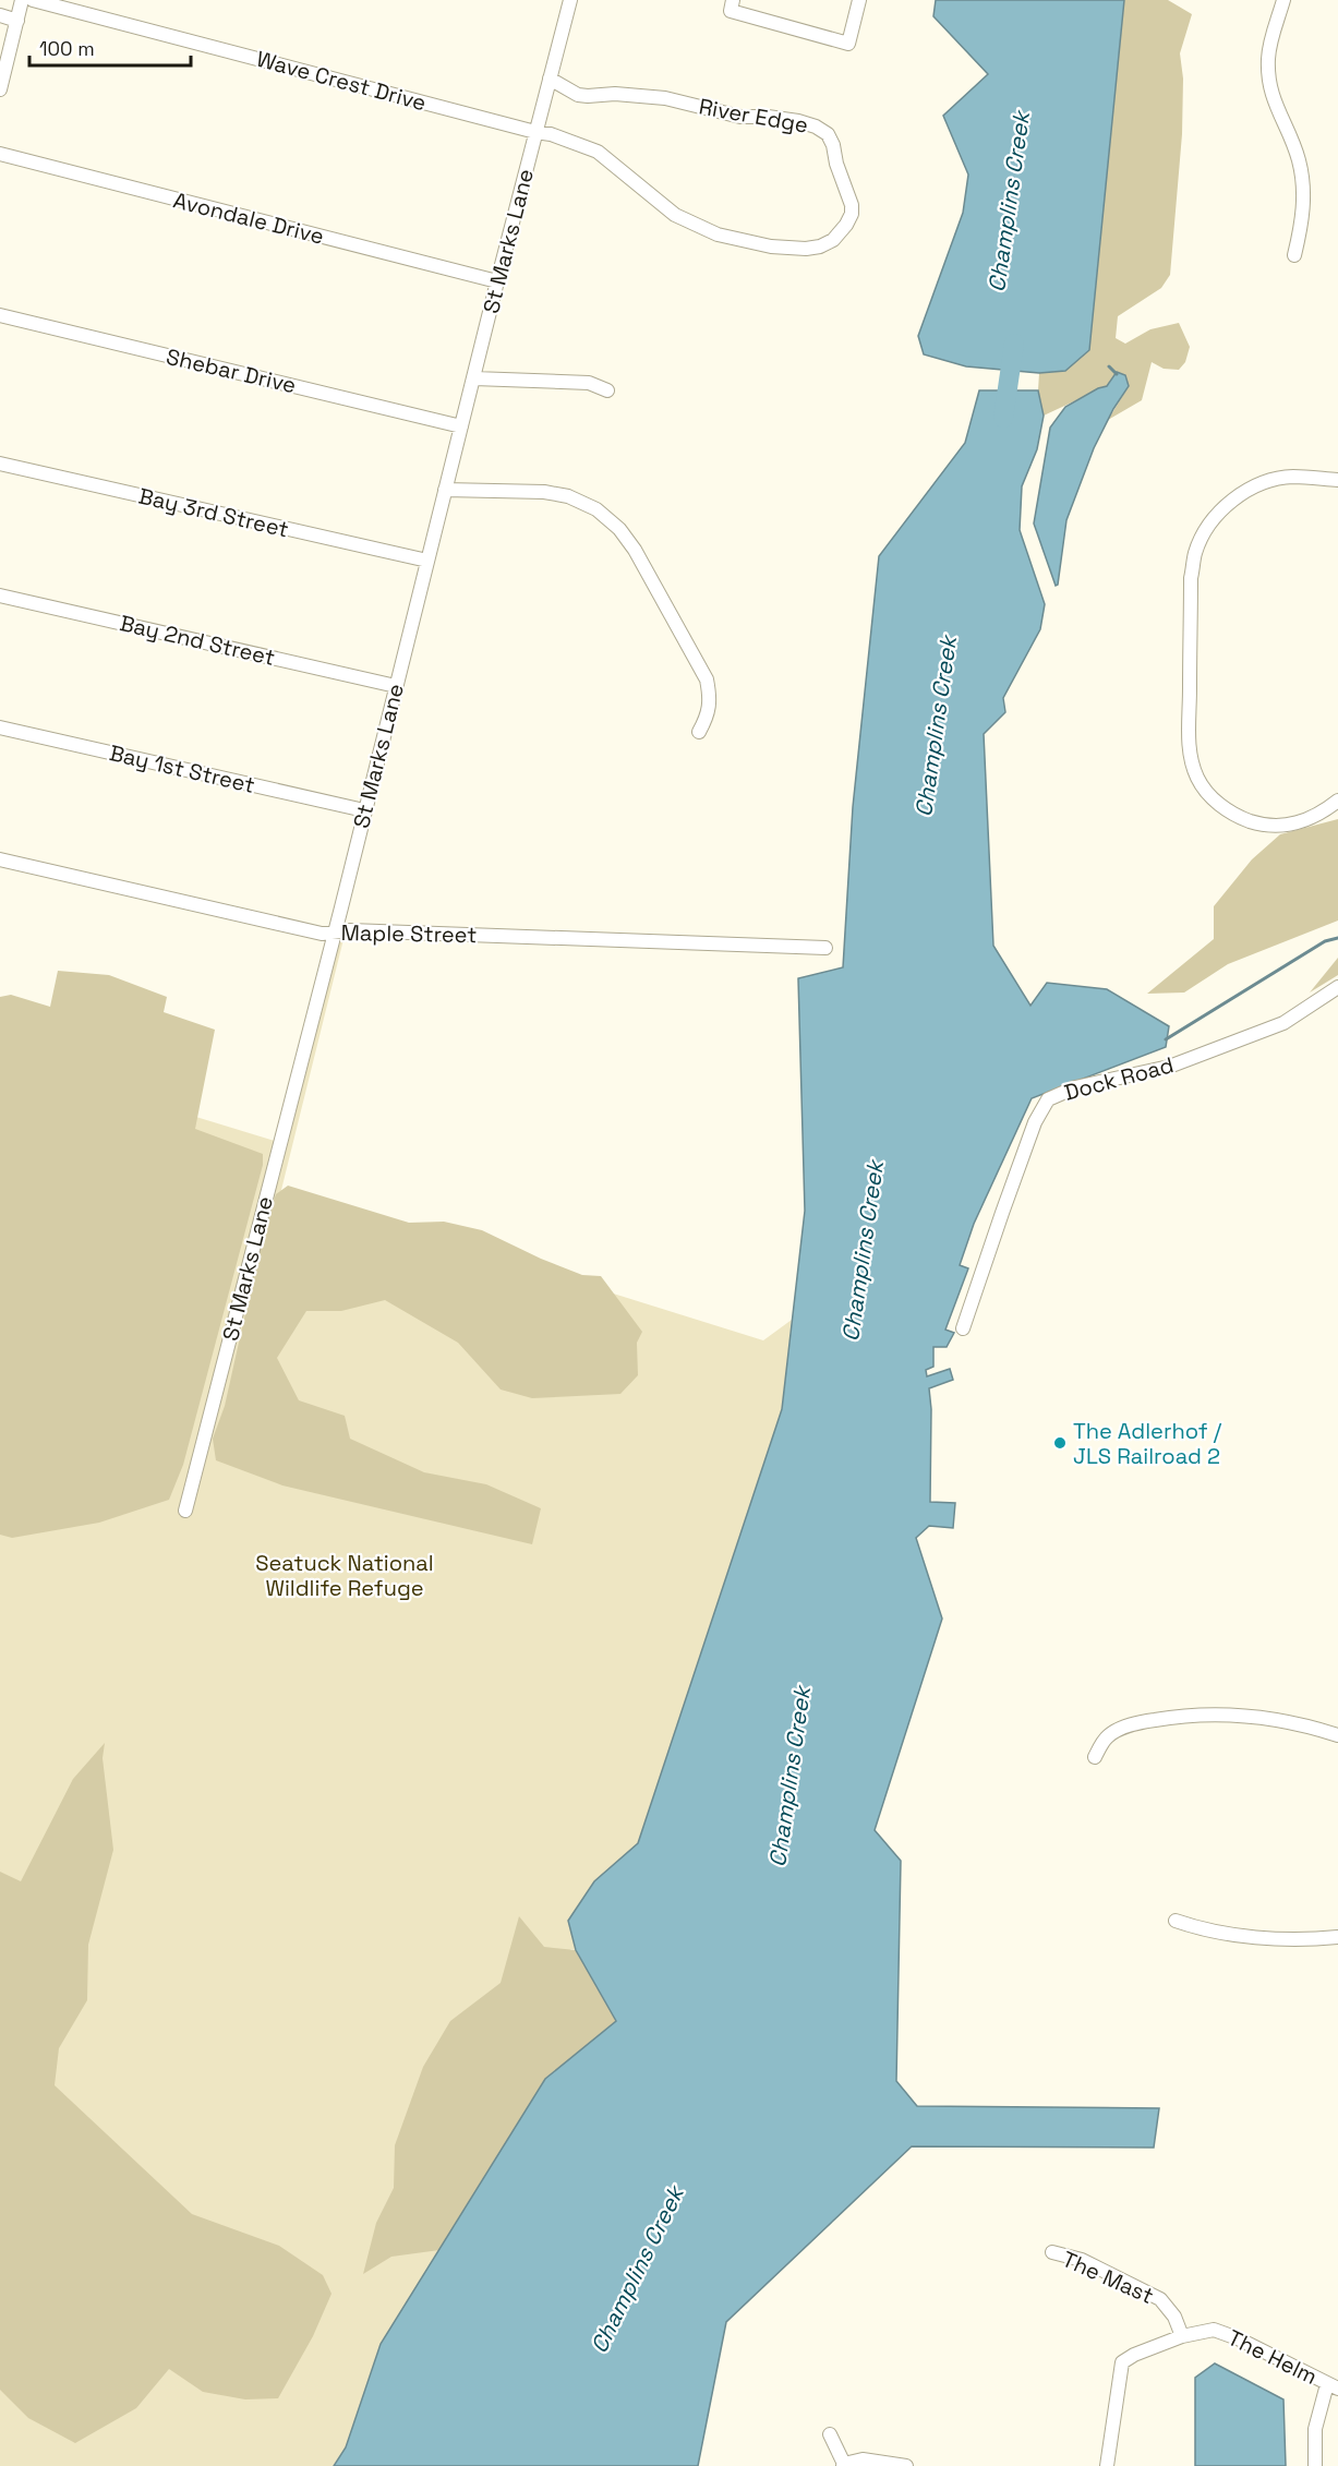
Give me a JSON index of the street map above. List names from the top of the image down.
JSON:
{
  "streets": {
    "street": [
      "Wave Crest Drive",
      "River Edge",
      "Avondale Drive",
      "St Marks Lane",
      "Shebar Drive",
      "Bay 3rd Street",
      "Bay 2nd Street",
      "Bay 1st Street",
      "Maple Street",
      "Dock Road",
      "The Mast",
      "The Helm"
    ]
  },
  "crossings": [
    ["Wave Crest Drive", "River Edge"],
    ["Wave Crest Drive", "St Marks Lane"],
    ["River Edge", "St Marks Lane"],
    ["Avondale Drive", "St Marks Lane"],
    ["St Marks Lane", "Shebar Drive"],
    ["St Marks Lane", "Bay 3rd Street"],
    ["St Marks Lane", "Bay 2nd Street"],
    ["St Marks Lane", "Bay 1st Street"],
    ["St Marks Lane", "Maple Street"],
    ["The Mast", "The Helm"]
  ],
  "water": ["Champlins Creek"],
  "parks": ["Seatuck National Wildlife Refuge"],
  "places": ["The Adlerhof / JLS Railroad 2"],
  "scale_bar": "100 m"
}
